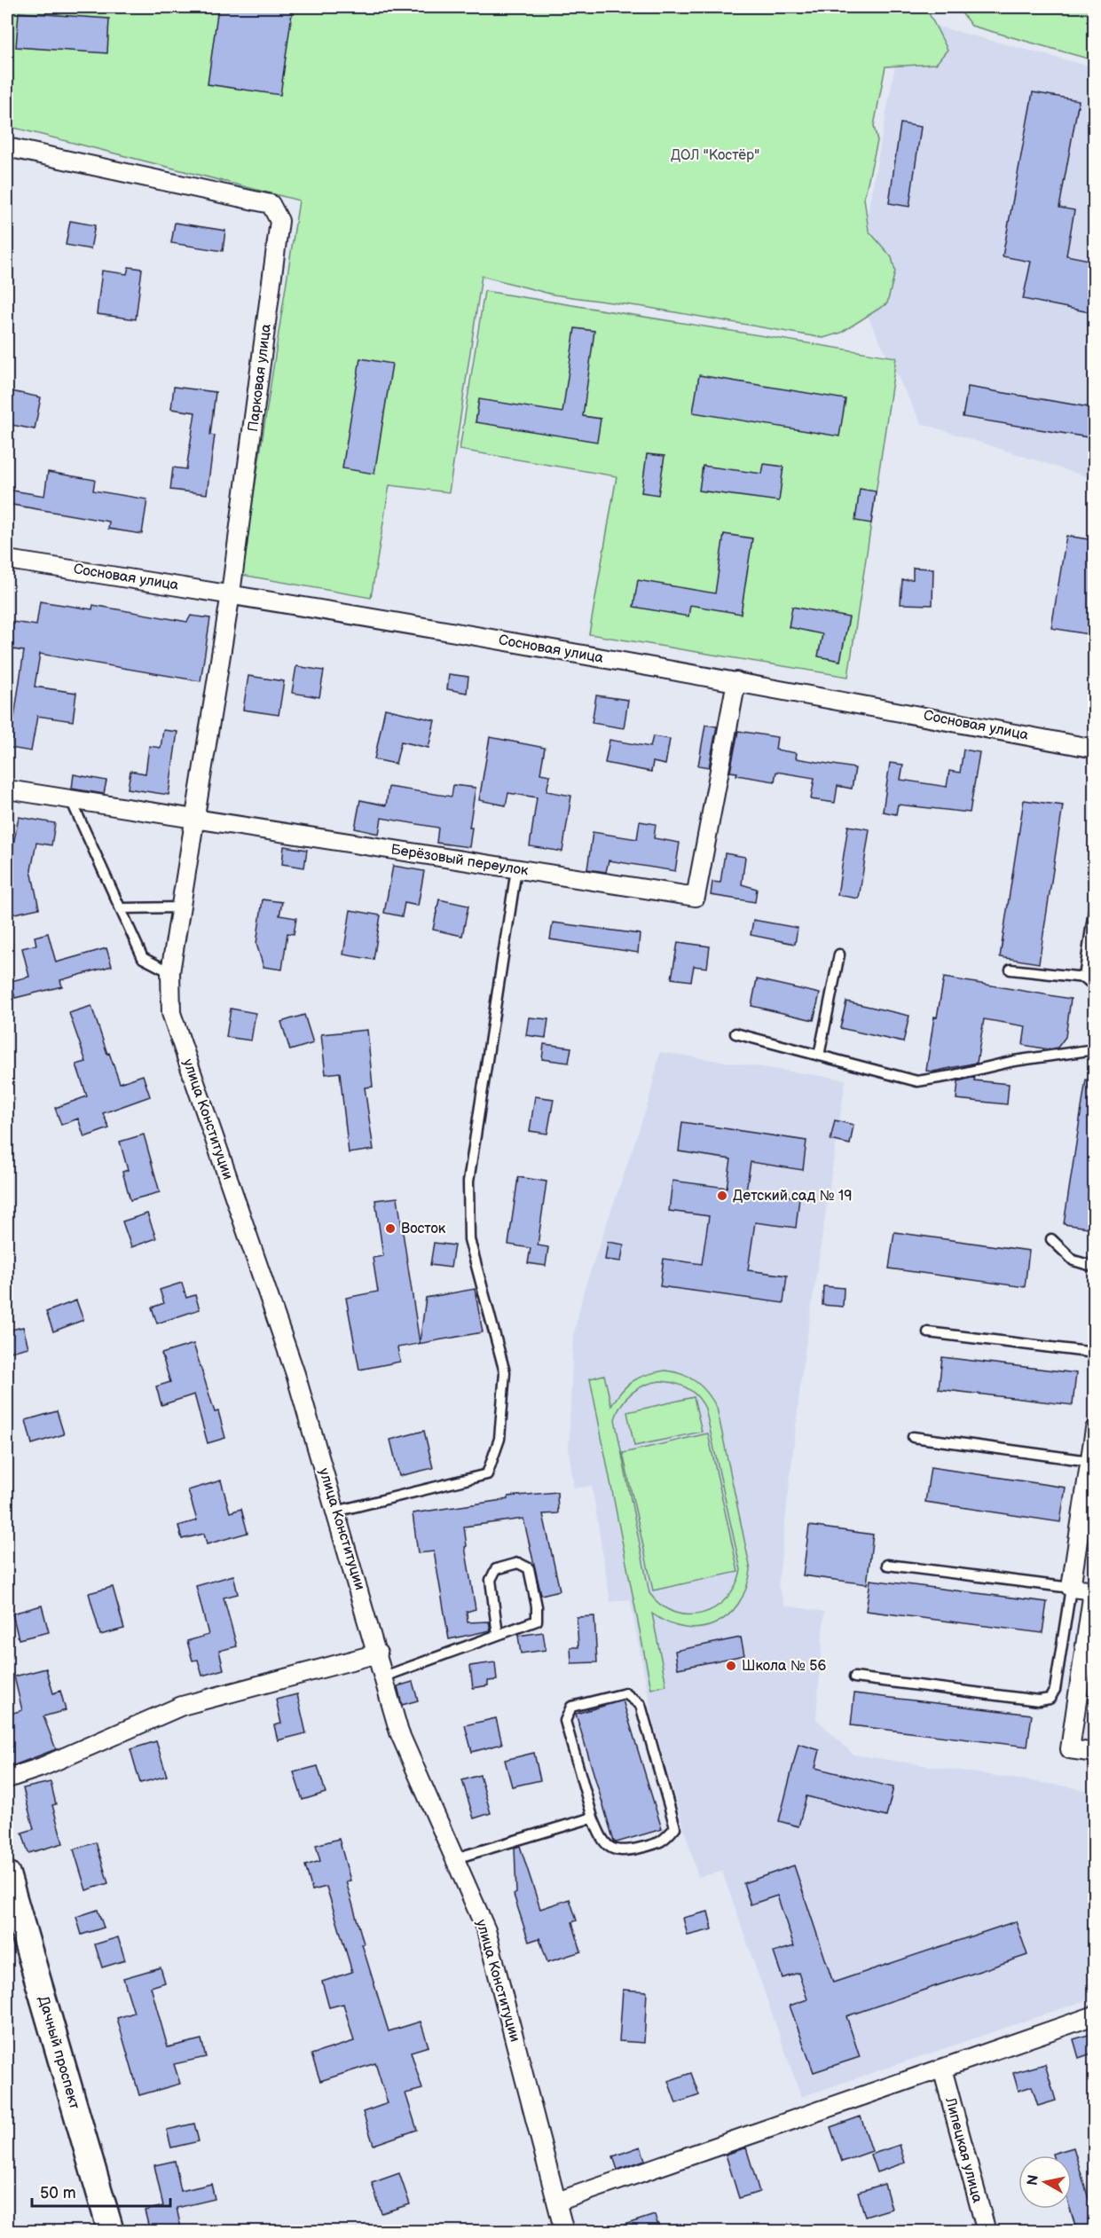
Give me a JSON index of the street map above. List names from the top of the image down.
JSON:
{
  "streets": {
    "street": [
      "Парковая улица",
      "Сосновая улица",
      "Берёзовый переулок",
      "улица Конституции",
      "Дачный проспект",
      "Липецкая улица"
    ]
  },
  "crossings": [
    ["Парковая улица", "Сосновая улица"],
    ["Парковая улица", "Берёзовый переулок"],
    ["Парковая улица", "улица Конституции"],
    ["Сосновая улица", "Берёзовый переулок"],
    ["Берёзовый переулок", "улица Конституции"]
  ],
  "parks": ["ДОЛ \"Костёр\""],
  "places": ["Детский сад № 19", "Восток", "Школа № 56"],
  "scale_bar": "50 m",
  "north": "left"
}
